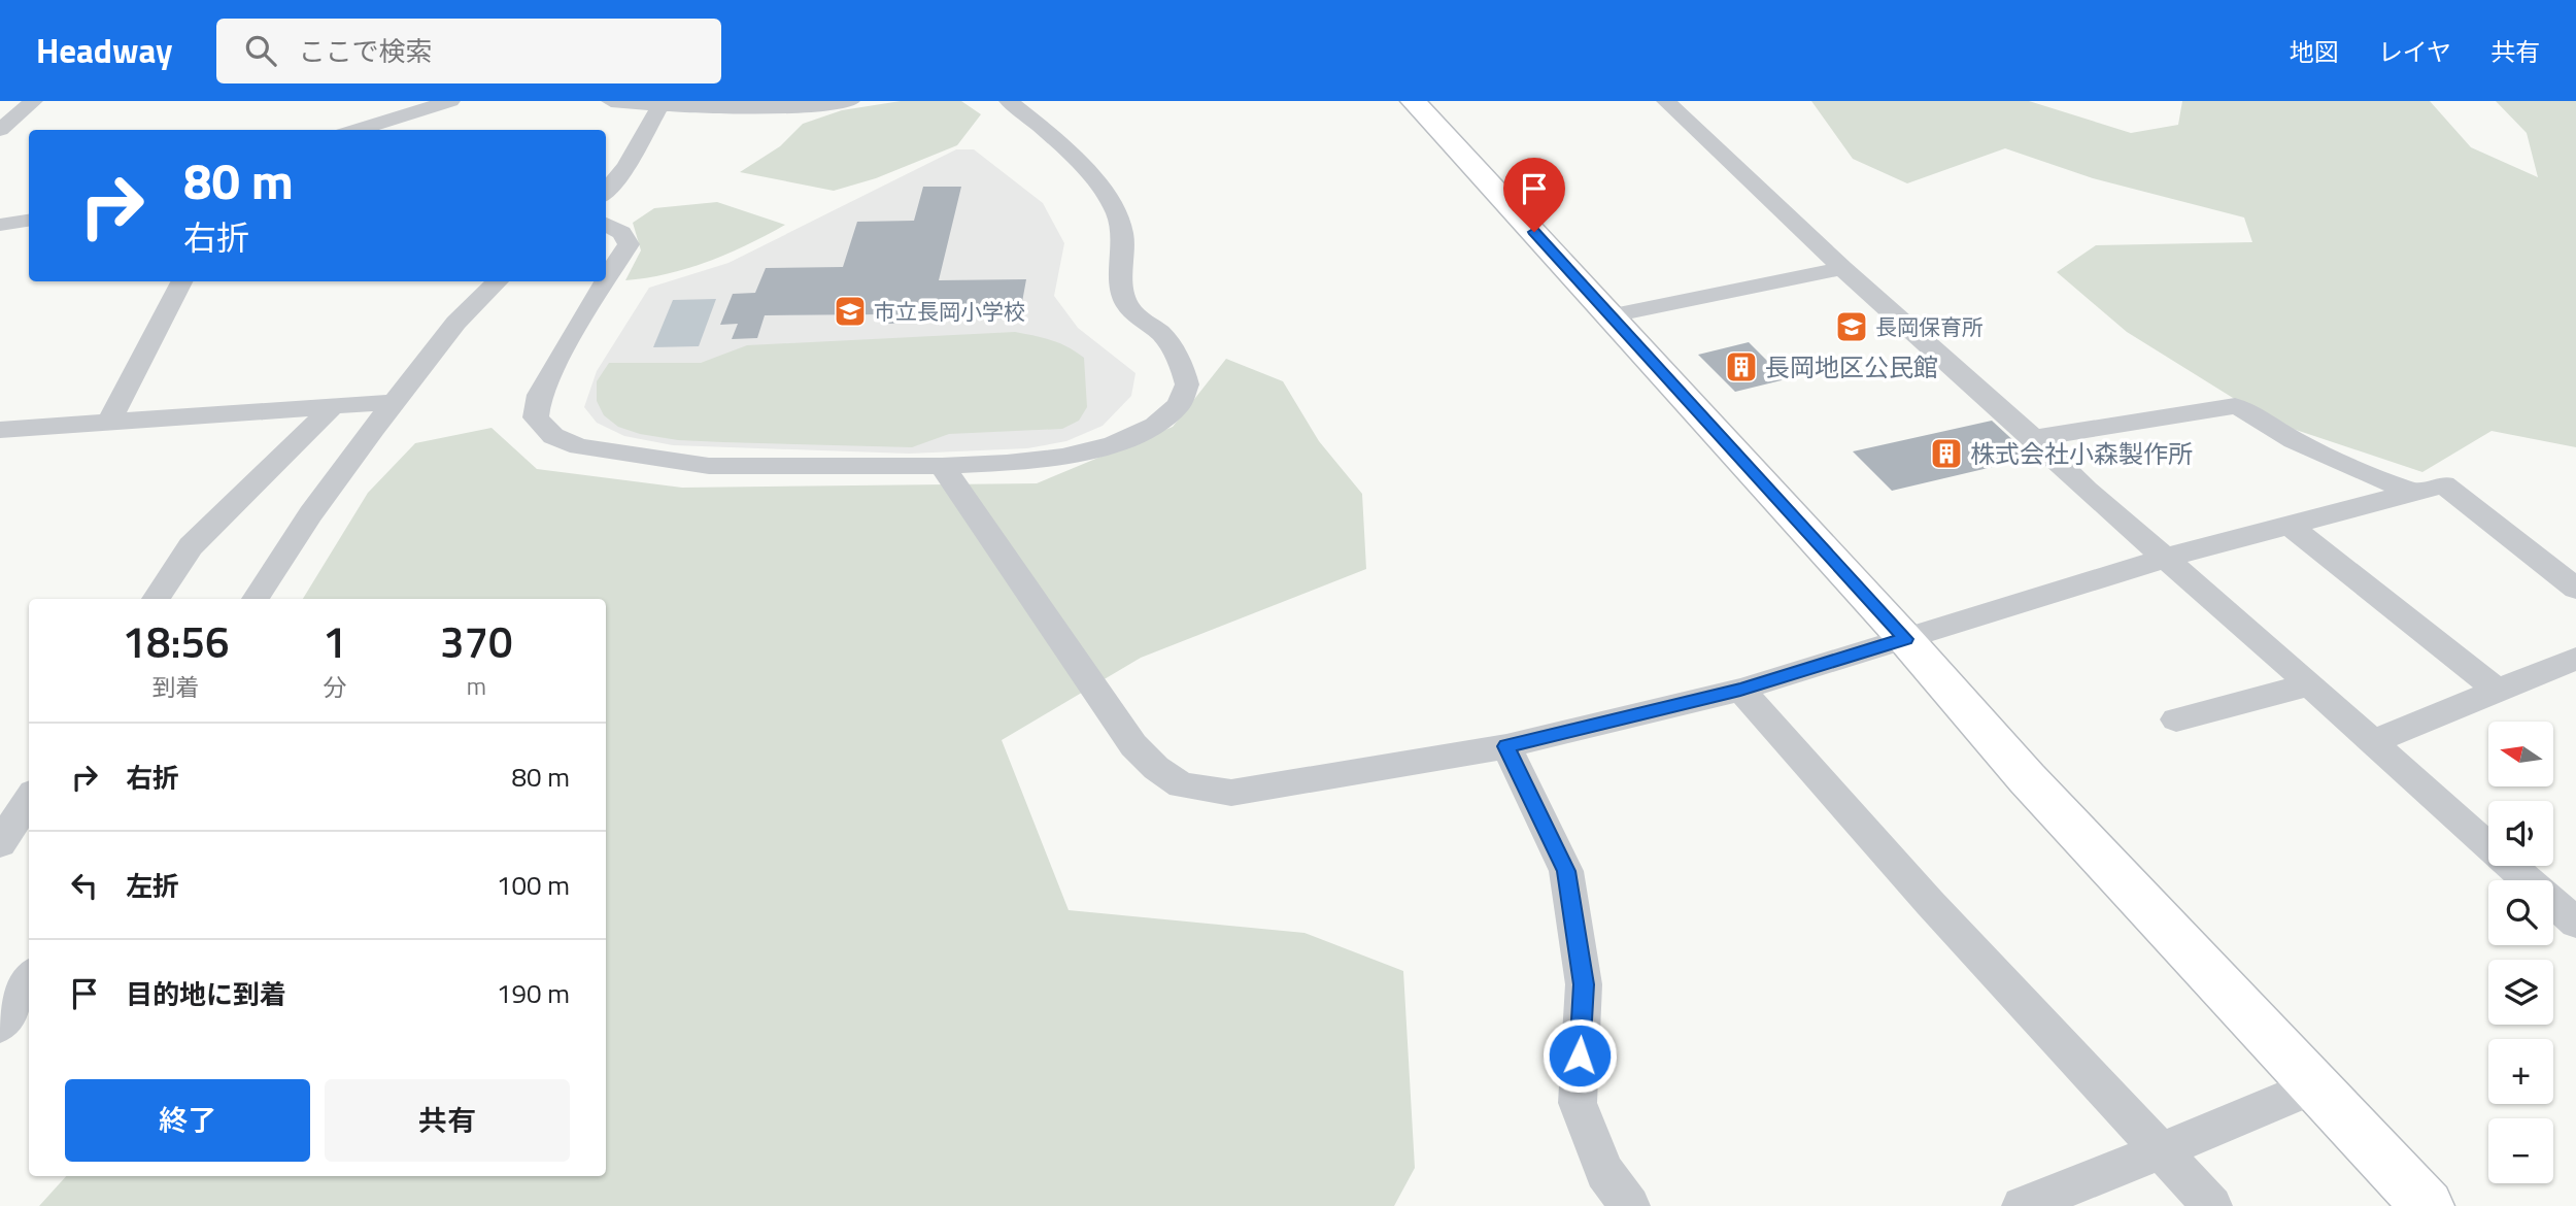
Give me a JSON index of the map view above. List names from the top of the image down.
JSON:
{
  "places": {
    "school or university": ["市立長岡小学校", "長岡保育所"],
    "building": ["長岡地区公民館", "株式会社小森製作所"]
  },
  "north": "left",
  "page": {
    "header": "Headway",
    "search": "ここで検索",
    "nav": ["地図", "レイヤ", "共有"],
    "turn": ["80 m", "右折"],
    "eta": [
      "18:56",
      "到着",
      "1",
      "分",
      "370",
      "m"
    ],
    "map_buttons": ["+", "−"],
    "list": [
      {
        "name": "右折",
        "value": "80 m"
      },
      {
        "name": "左折",
        "value": "100 m"
      },
      {
        "name": "目的地に到着",
        "value": "190 m"
      }
    ],
    "buttons": ["終了", "共有"]
  }
}
